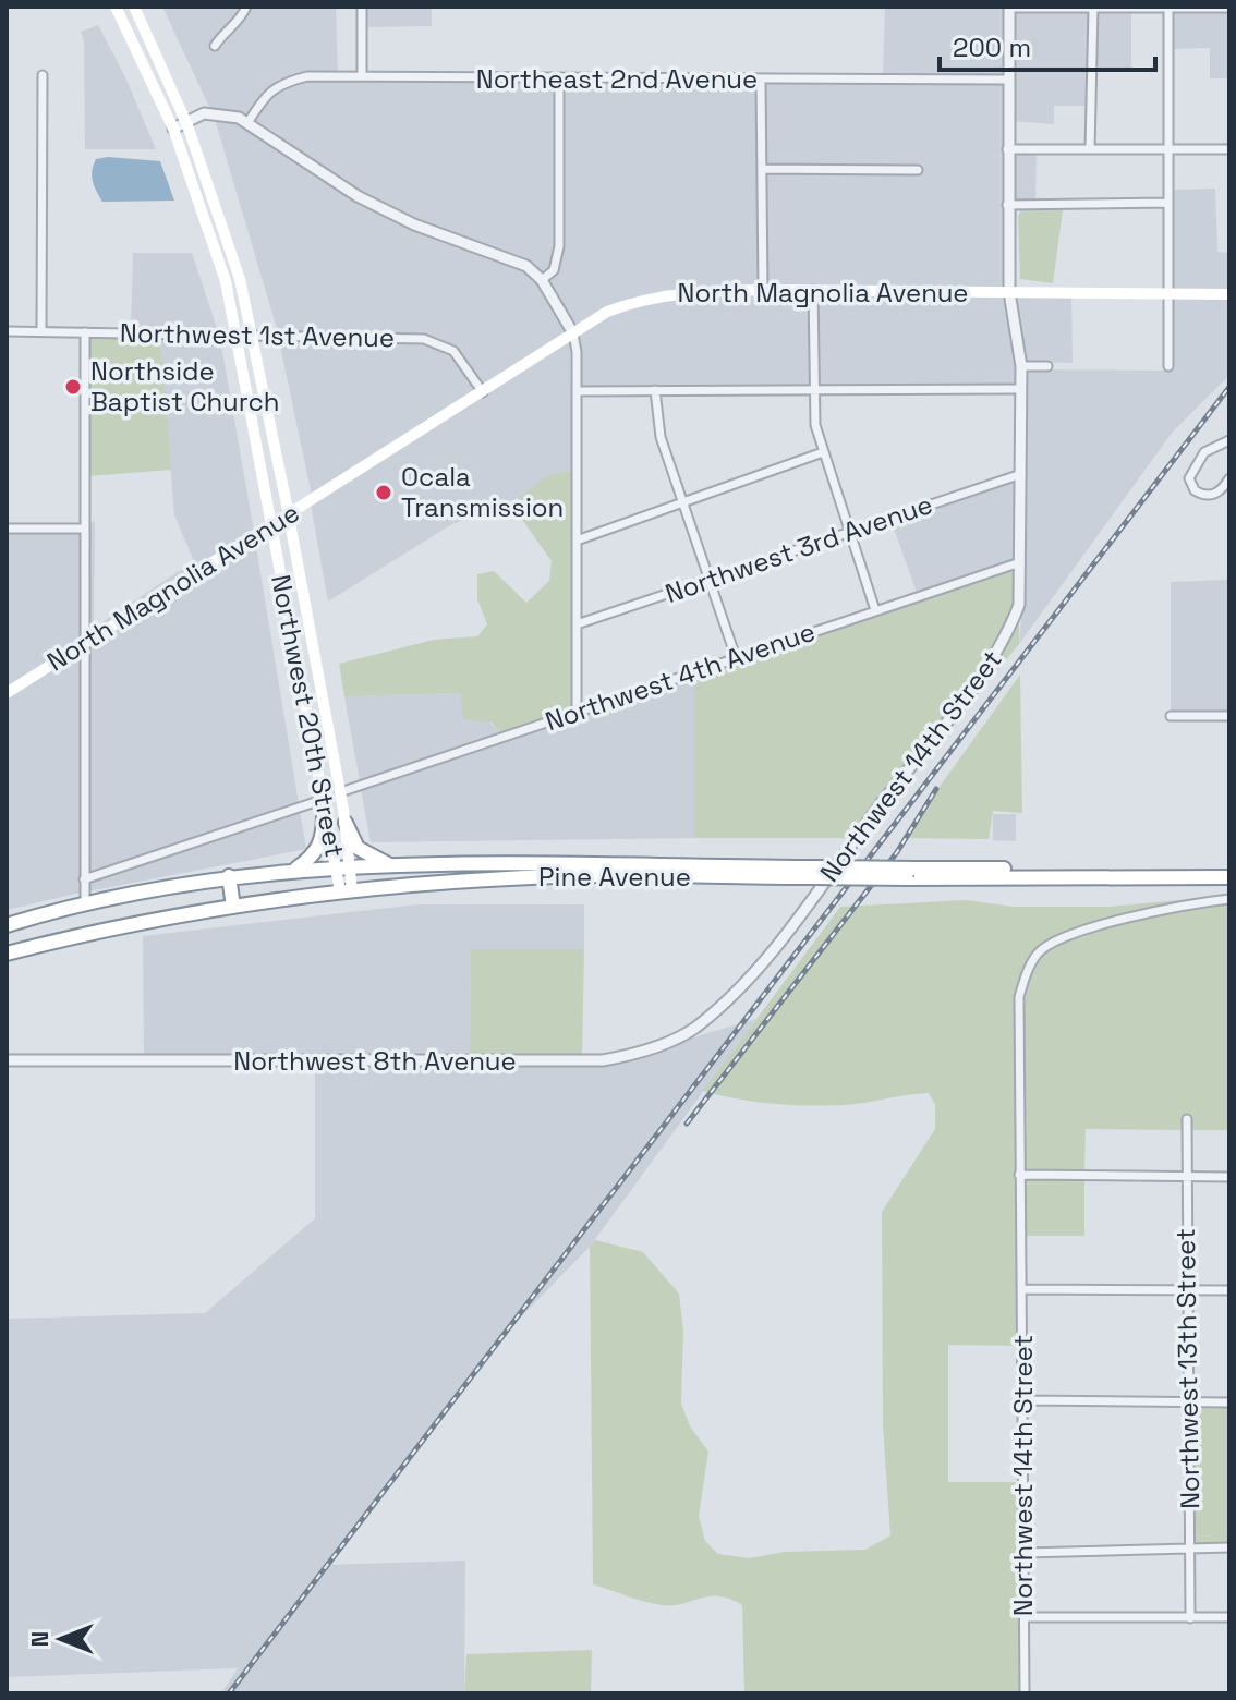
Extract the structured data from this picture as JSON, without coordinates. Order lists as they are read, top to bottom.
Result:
{
  "streets": {
    "highway": ["Pine Avenue"],
    "main road": ["North Magnolia Avenue", "Northwest 20th Street"],
    "street": [
      "Northeast 2nd Avenue",
      "Northwest 1st Avenue",
      "Northwest 3rd Avenue",
      "Northwest 4th Avenue",
      "Northwest 14th Street",
      "Northwest 8th Avenue",
      "Northwest 13th Street"
    ]
  },
  "crossings": [
    ["Northeast 2nd Avenue", "Northwest 14th Street"],
    ["North Magnolia Avenue", "Northwest 1st Avenue"],
    ["North Magnolia Avenue", "Northwest 20th Street"],
    ["North Magnolia Avenue", "Northwest 14th Street"],
    ["Northwest 1st Avenue", "Northwest 20th Street"],
    ["Northwest 3rd Avenue", "Northwest 14th Street"],
    ["Northwest 4th Avenue", "Northwest 20th Street"],
    ["Northwest 4th Avenue", "Northwest 14th Street"],
    ["Northwest 20th Street", "Pine Avenue"],
    ["Northwest 14th Street", "Northwest 8th Avenue"]
  ],
  "places": ["Northside Baptist Church", "Ocala Transmission"],
  "scale_bar": "200 m",
  "north": "left"
}
